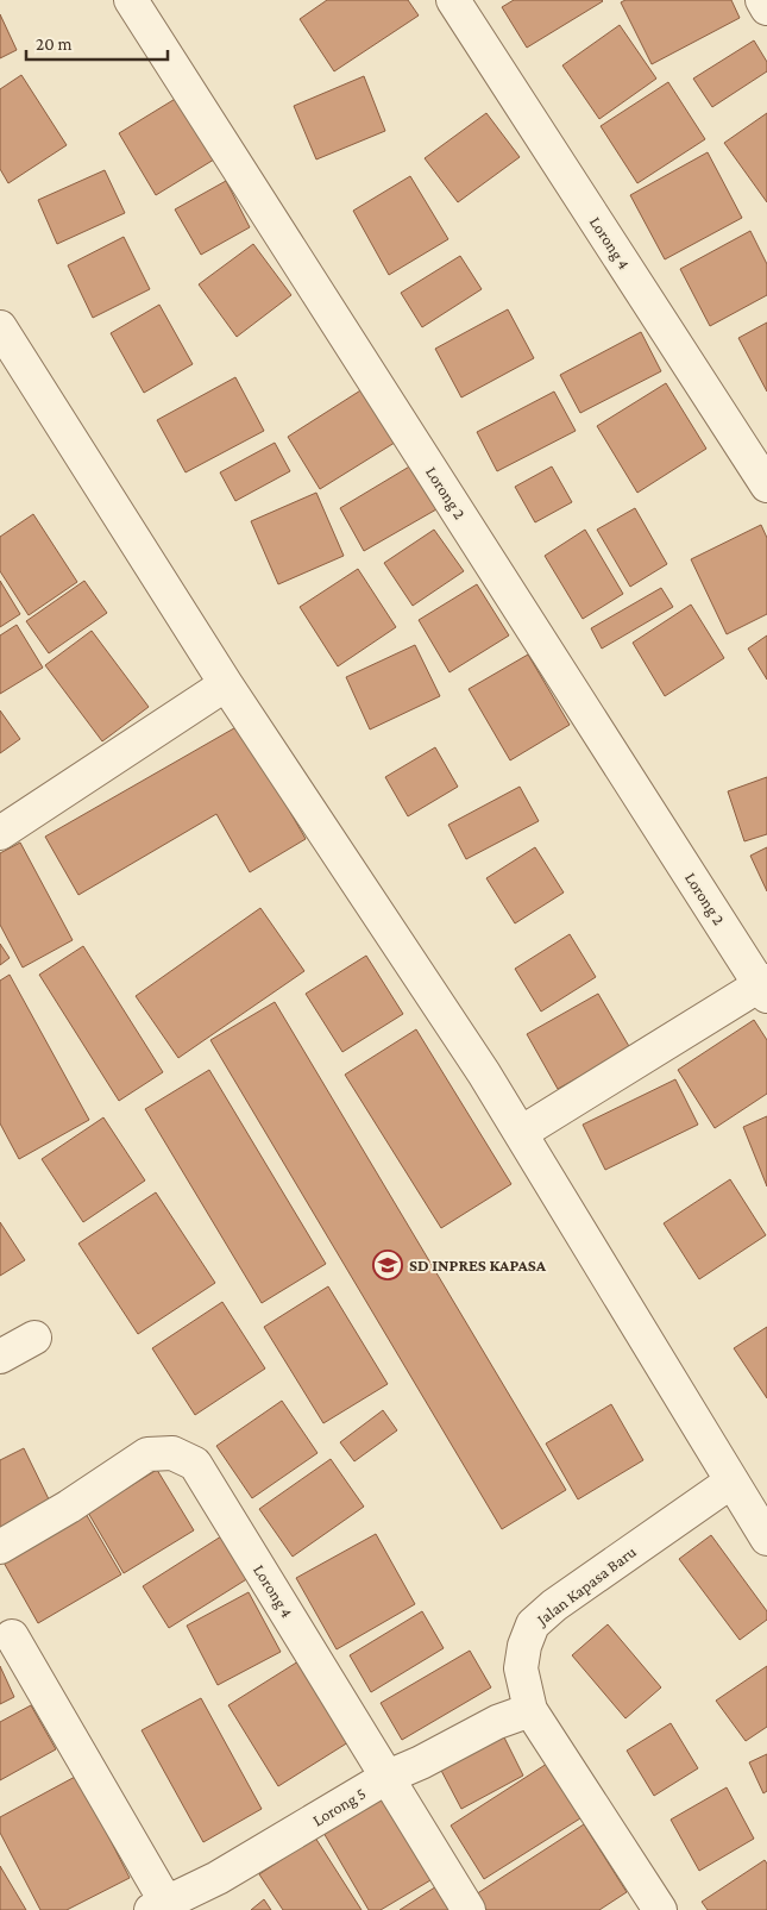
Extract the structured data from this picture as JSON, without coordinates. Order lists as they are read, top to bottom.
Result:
{
  "streets": {
    "street": [
      "Lorong 4",
      "Lorong 2",
      "Jalan Kapasa Baru",
      "Lorong 5"
    ]
  },
  "crossings": [
    ["Lorong 4", "Lorong 5"],
    ["Jalan Kapasa Baru", "Lorong 5"]
  ],
  "places": {
    "school or university": ["SD INPRES KAPASA"]
  },
  "scale_bar": "20 m"
}
